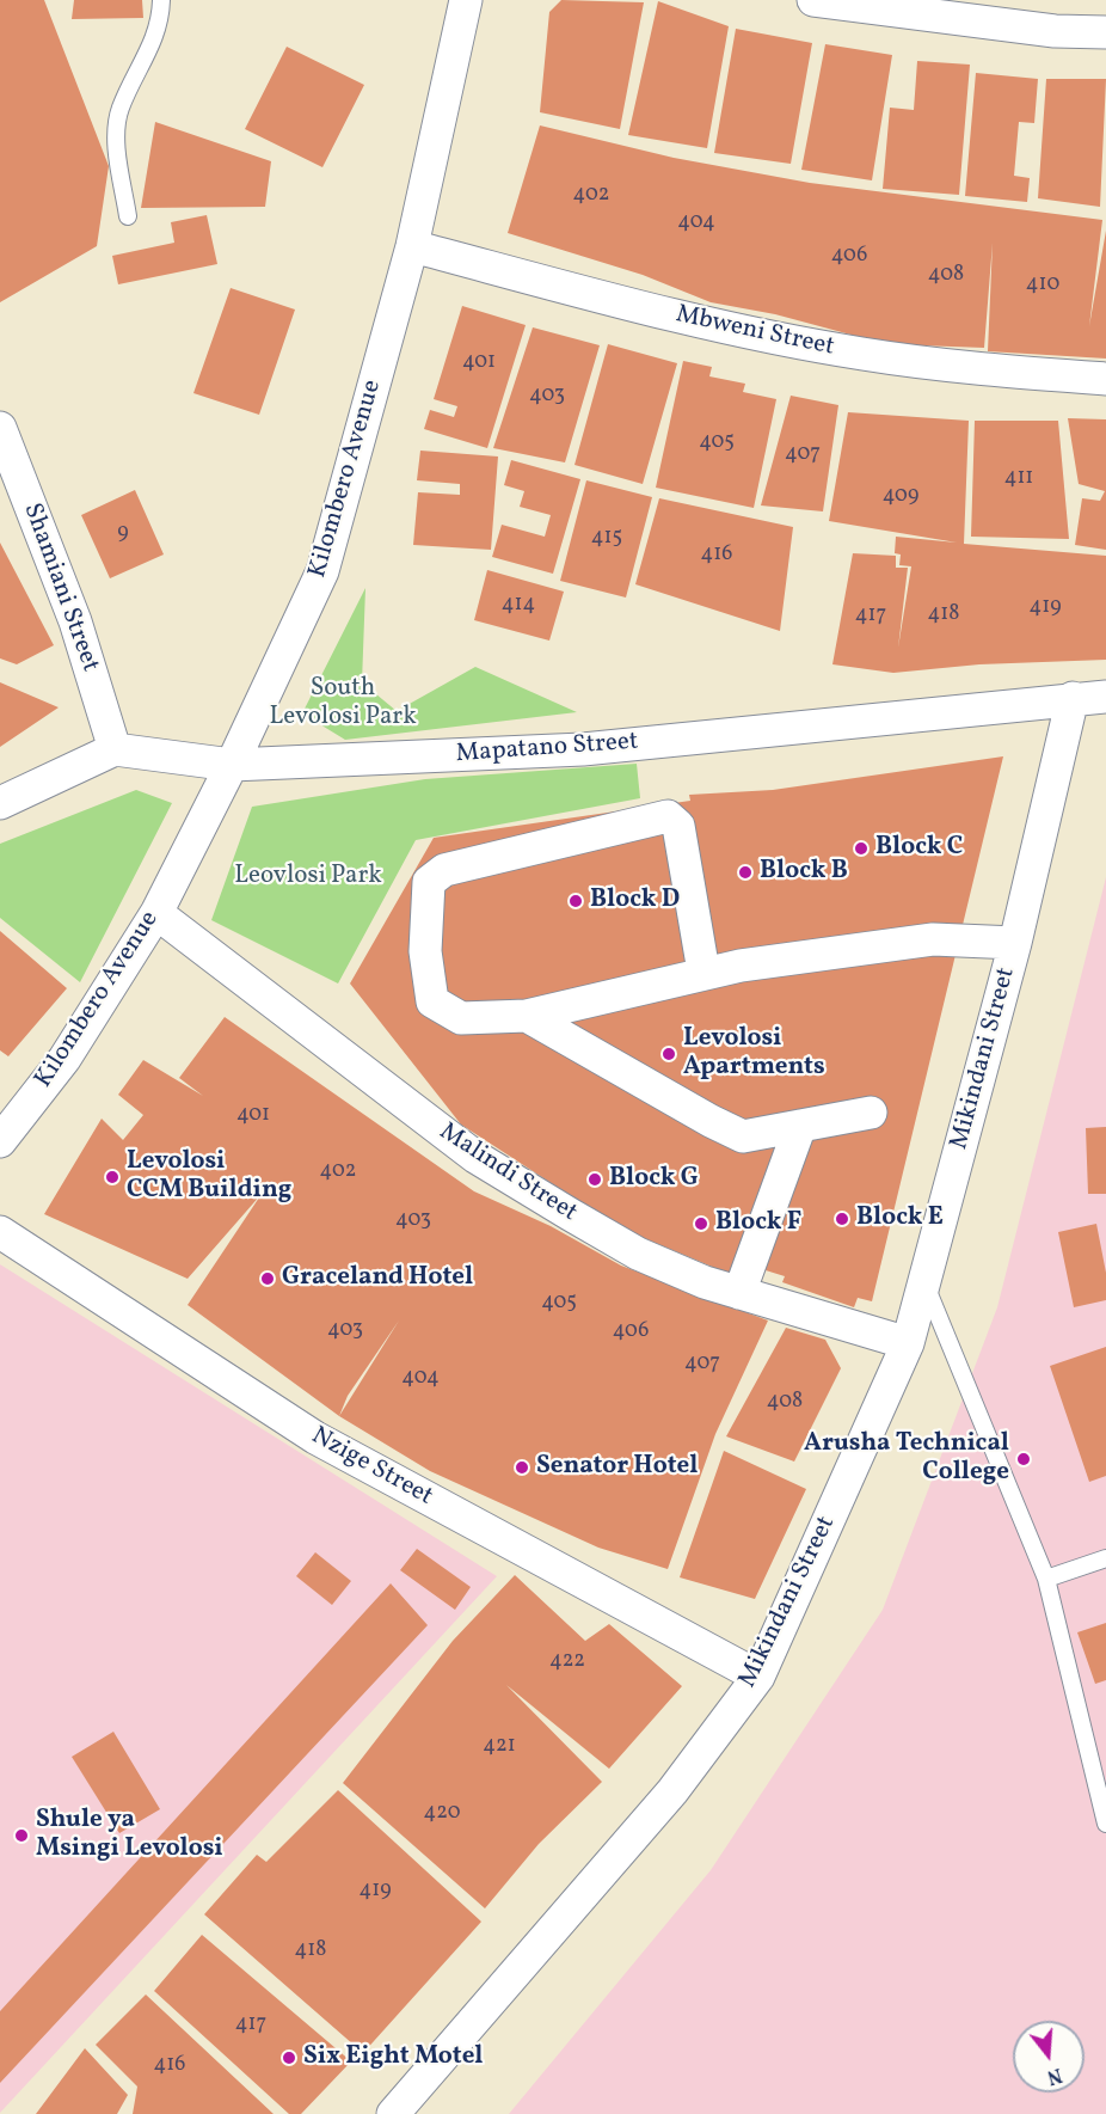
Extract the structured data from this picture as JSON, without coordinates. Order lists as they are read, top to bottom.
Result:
{
  "streets": {
    "street": [
      "Mbweni Street",
      "Kilombero Avenue",
      "Shamiani Street",
      "Mapatano Street",
      "Mikindani Street",
      "Malindi Street",
      "Nzige Street"
    ]
  },
  "crossings": [
    ["Mbweni Street", "Kilombero Avenue"],
    ["Kilombero Avenue", "Mapatano Street"],
    ["Kilombero Avenue", "Malindi Street"],
    ["Shamiani Street", "Mapatano Street"],
    ["Mapatano Street", "Mikindani Street"],
    ["Mikindani Street", "Malindi Street"],
    ["Mikindani Street", "Nzige Street"]
  ],
  "parks": ["South Levolosi Park", "Leovlosi Park"],
  "places": [
    "Block C",
    "Block B",
    "Block D",
    "Levolosi Apartments",
    "Levolosi CCM Building",
    "Block G",
    "Block E",
    "Block F",
    "Graceland Hotel",
    "Arusha Technical College",
    "Senator Hotel",
    "Shule ya Msingi Levolosi",
    "Six Eight Motel"
  ],
  "house_numbers": [
    "402",
    "404",
    "406",
    "408",
    "410",
    "401",
    "403",
    "405",
    "407",
    "411",
    "409",
    "9",
    "415",
    "416",
    "414",
    "419",
    "418",
    "417",
    "401",
    "402",
    "403",
    "405",
    "403",
    "406",
    "407",
    "404",
    "408",
    "422",
    "421",
    "420",
    "419",
    "418",
    "417",
    "416"
  ],
  "north": "bottom"
}
